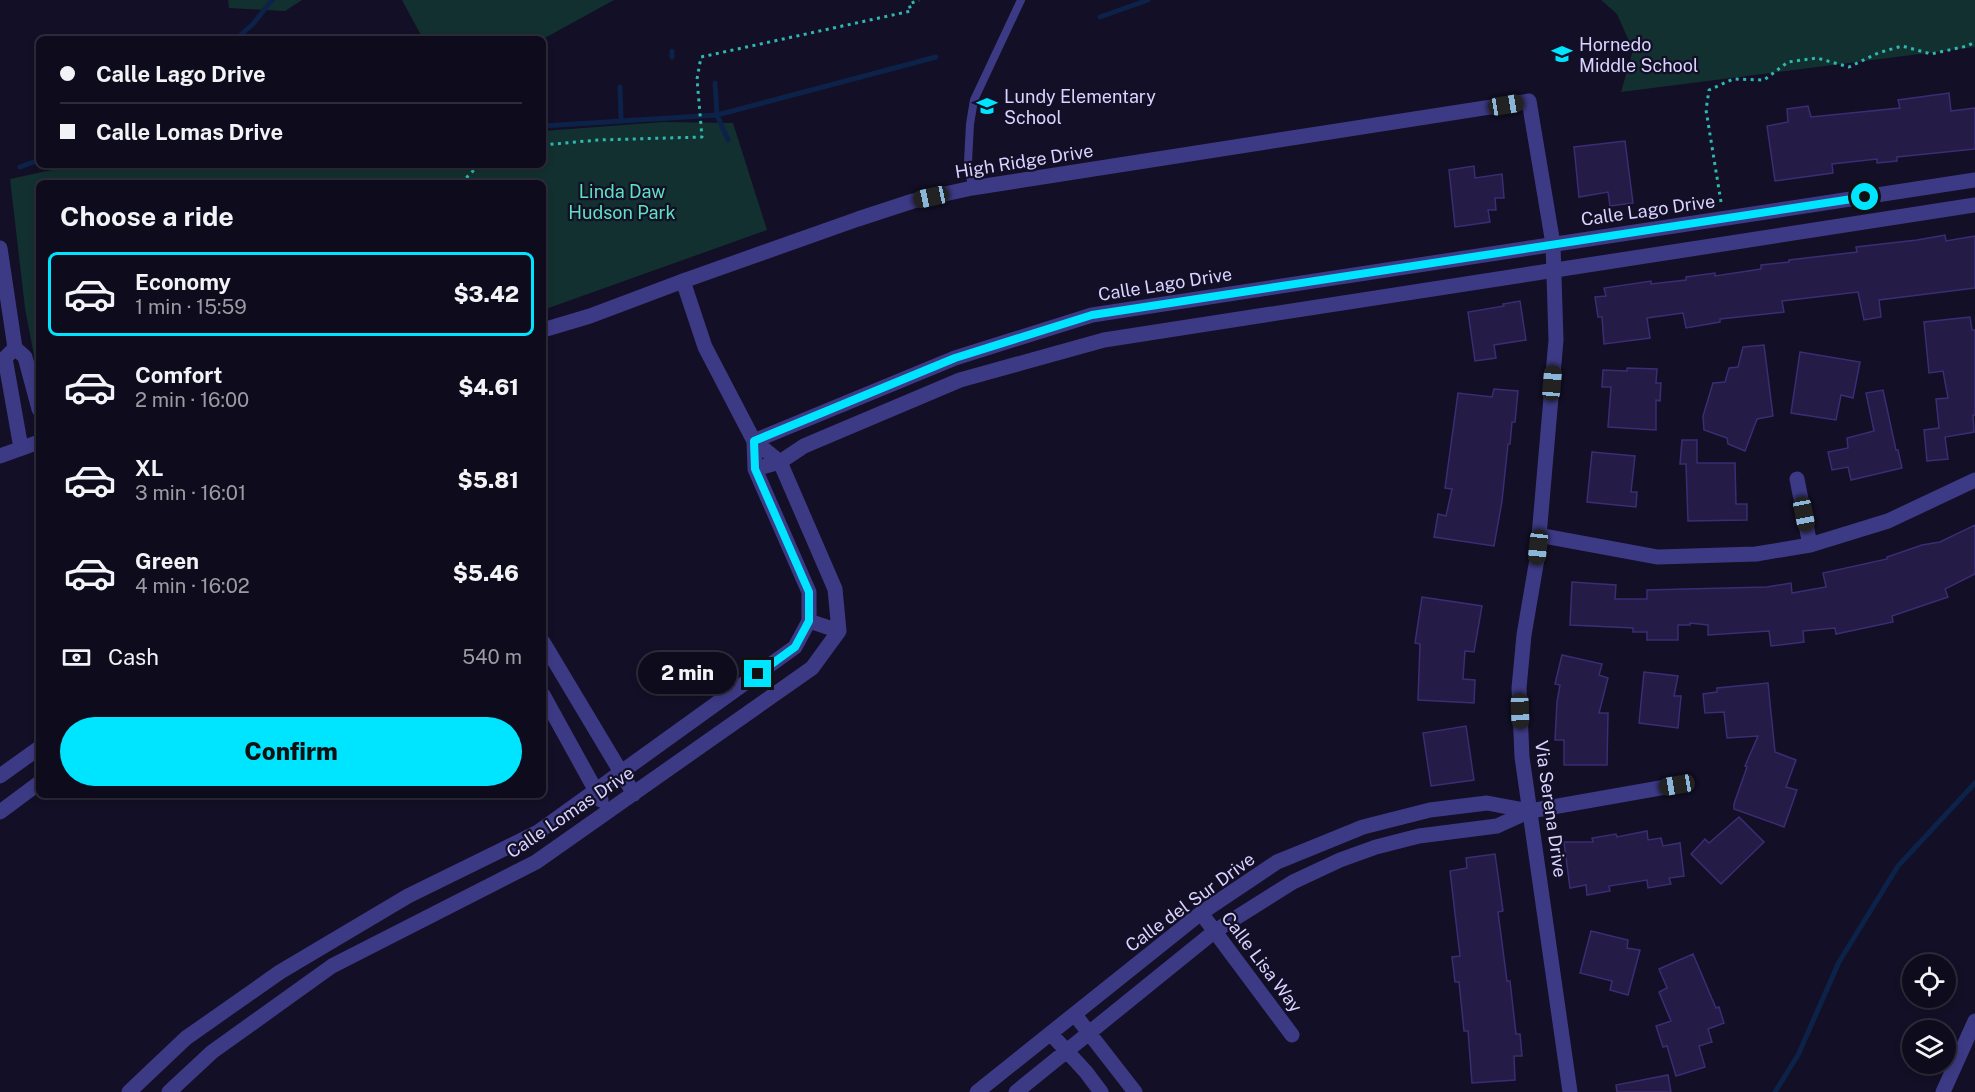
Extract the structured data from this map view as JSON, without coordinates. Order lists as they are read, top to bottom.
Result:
{
  "streets": {
    "street": [
      "High Ridge Drive",
      "Calle Lago Drive",
      "Via Serena Drive",
      "Calle Lomas Drive",
      "Calle del Sur Drive",
      "Calle Lisa Way"
    ]
  },
  "crossings": [
    ["High Ridge Drive", "Via Serena Drive"],
    ["High Ridge Drive", "Calle Lomas Drive"],
    ["Calle Lago Drive", "Via Serena Drive"],
    ["Calle Lago Drive", "Calle Lomas Drive"],
    ["Via Serena Drive", "Calle del Sur Drive"],
    ["Calle del Sur Drive", "Calle Lisa Way"]
  ],
  "parks": ["Linda Daw Hudson Park"],
  "places": {
    "school or university": ["Hornedo Middle School", "Lundy Elementary School"]
  },
  "page": {
    "banner": ["Calle Lago Drive", "Calle Lomas Drive"],
    "heading": "Choose a ride",
    "list": [
      {
        "name": "Economy",
        "note": "1 min · 15:59",
        "value": "$3.42"
      },
      {
        "name": "Comfort",
        "note": "2 min · 16:00",
        "value": "$4.61"
      },
      {
        "name": "XL",
        "note": "3 min · 16:01",
        "value": "$5.81"
      },
      {
        "name": "Green",
        "note": "4 min · 16:02",
        "value": "$5.46"
      }
    ],
    "pay": ["Cash", "540 m"],
    "bubble": "2 min",
    "buttons": "Confirm"
  }
}
